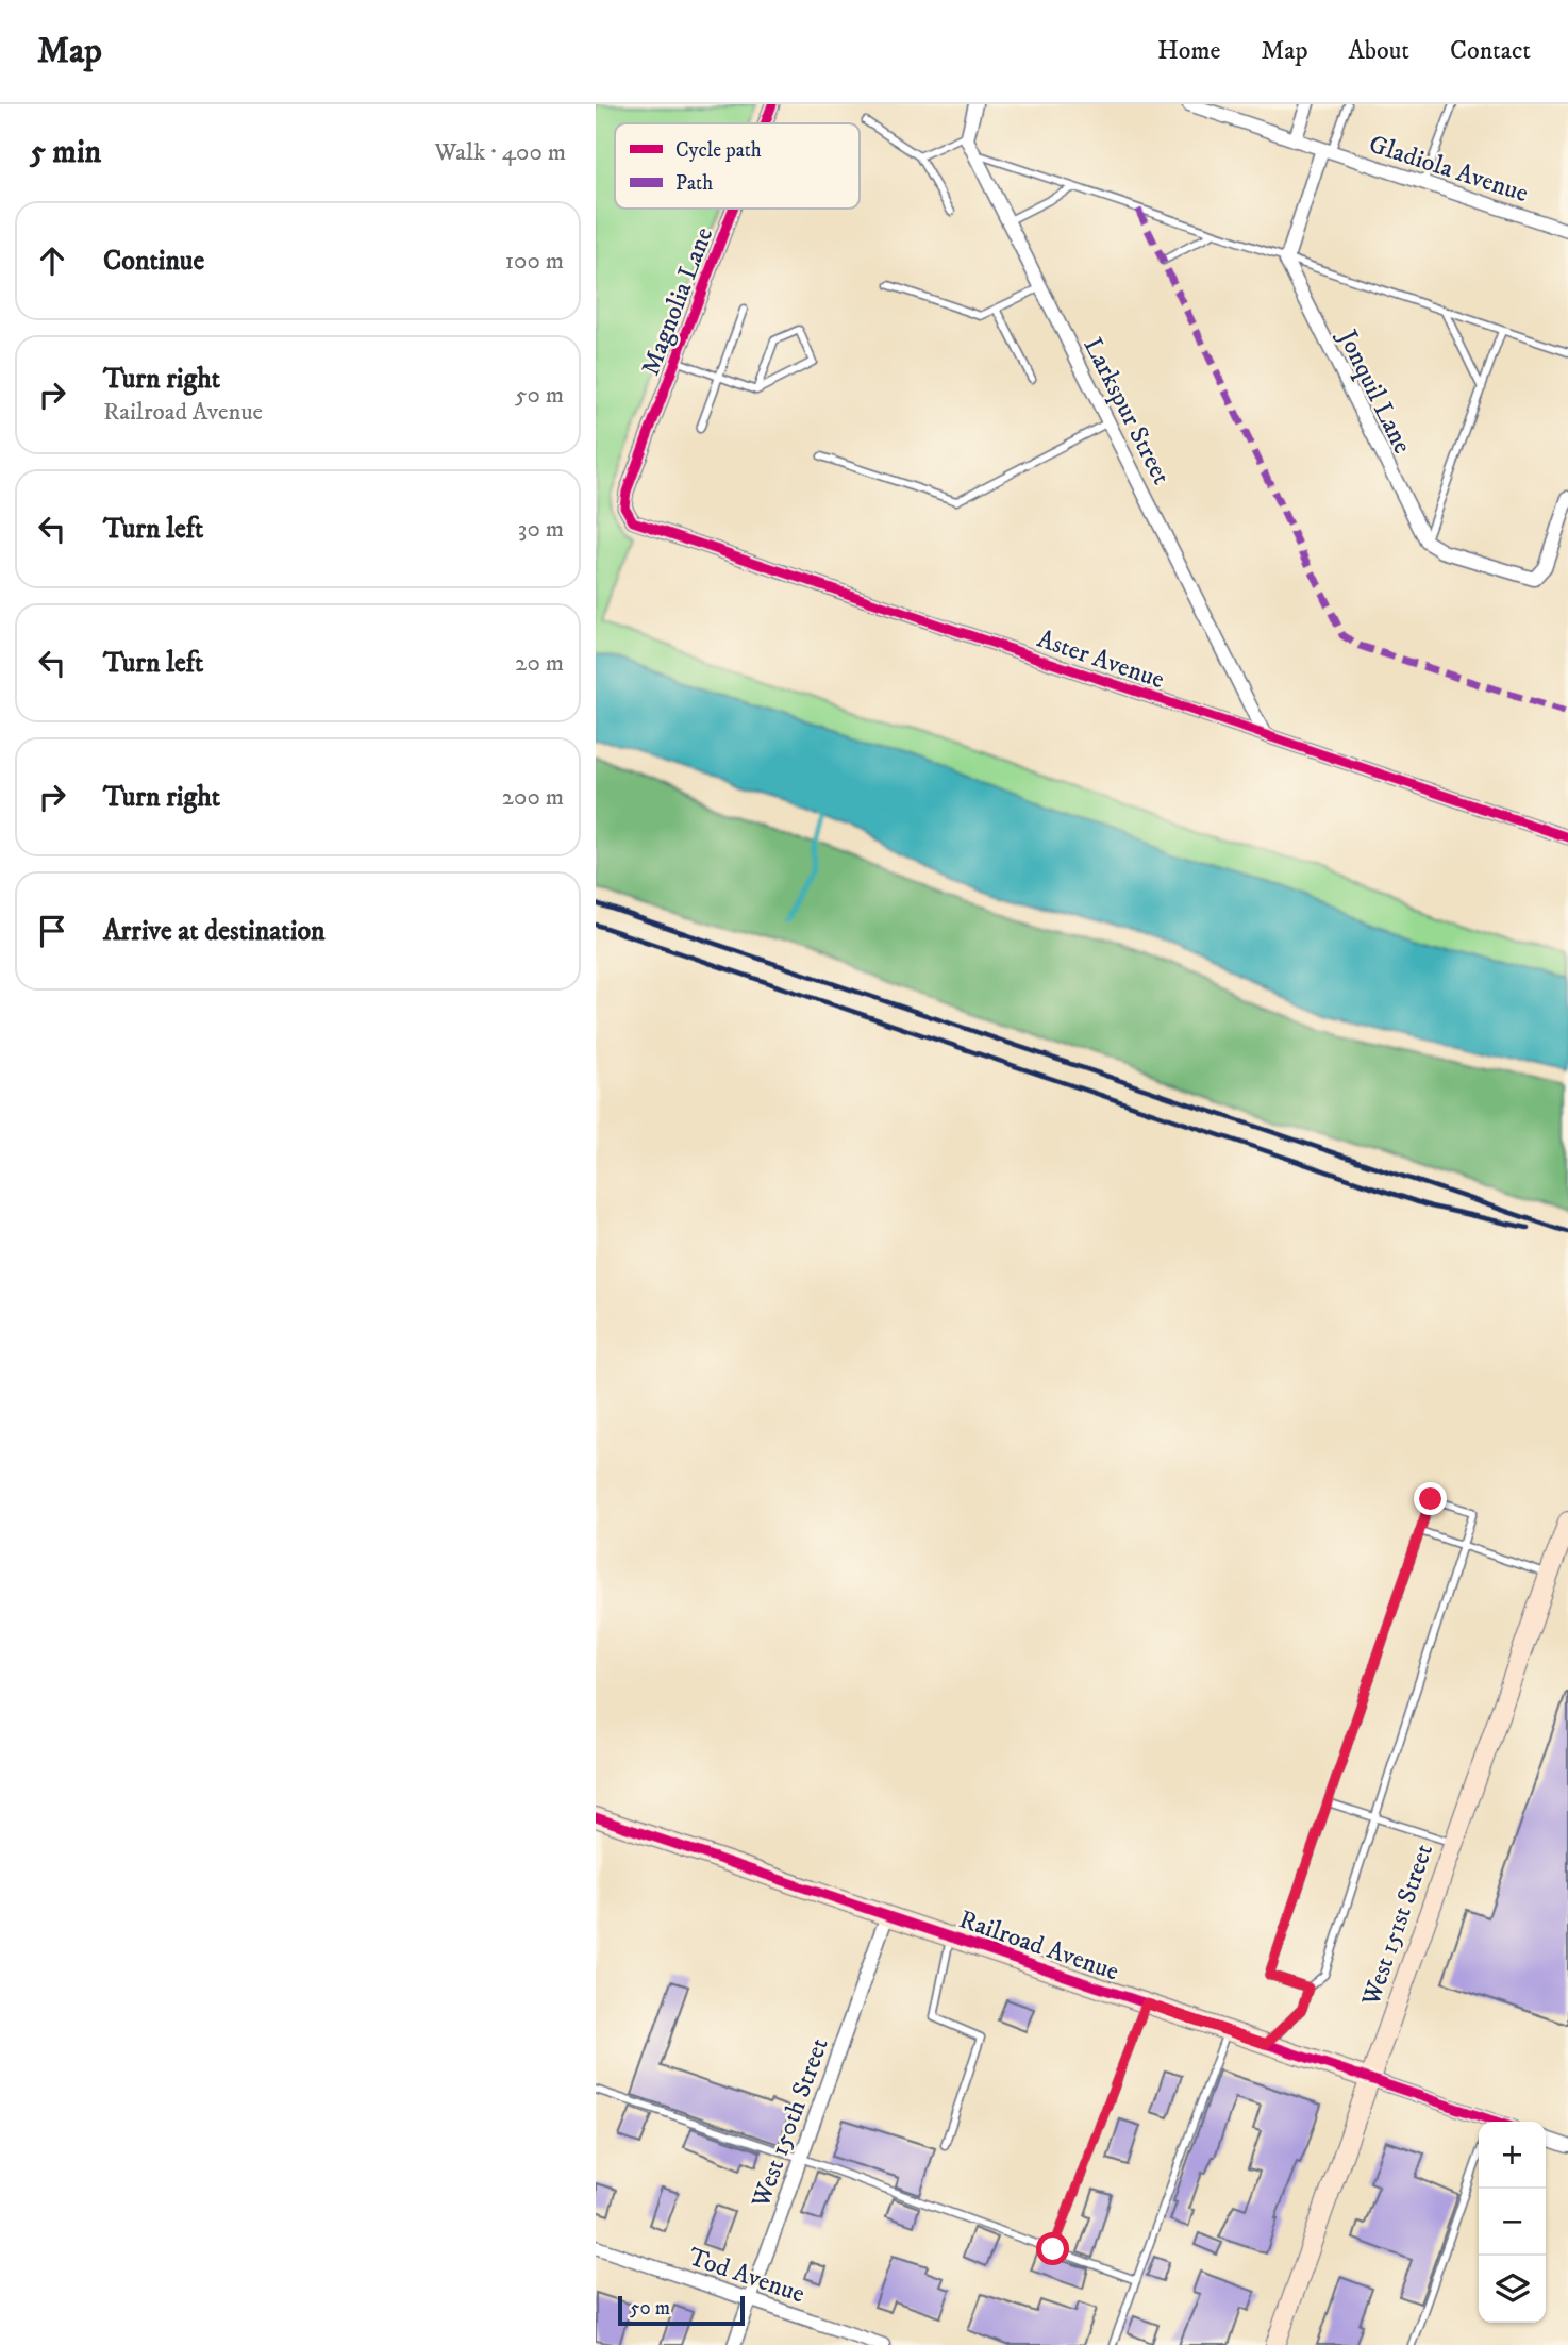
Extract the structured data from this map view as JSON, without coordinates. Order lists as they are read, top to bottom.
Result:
{
  "streets": {
    "street": [
      "Gladiola Avenue",
      "Magnolia Lane",
      "Jonquil Lane",
      "Larkspur Street",
      "Aster Avenue",
      "West 151st Street",
      "Railroad Avenue",
      "West 150th Street",
      "Tod Avenue"
    ]
  },
  "crossings": [
    ["Magnolia Lane", "Aster Avenue"],
    ["Larkspur Street", "Aster Avenue"],
    ["West 151st Street", "Railroad Avenue"],
    ["Railroad Avenue", "West 150th Street"],
    ["West 150th Street", "Tod Avenue"]
  ],
  "legend": ["Cycle path", "Path"],
  "scale_bar": "50 m",
  "page": {
    "header": "Map",
    "nav": [
      "Home",
      "Map",
      "About",
      "Contact"
    ],
    "heading": ["5 min", "Walk · 400 m"],
    "list": [
      ["Continue", "100 m"],
      ["Turn right", "Railroad Avenue", "50 m"],
      ["Turn left", "30 m"],
      ["Turn left", "20 m"],
      ["Turn right", "200 m"],
      "Arrive at destination"
    ],
    "map_buttons": ["+", "−"],
    "scale": "50 m"
  }
}
